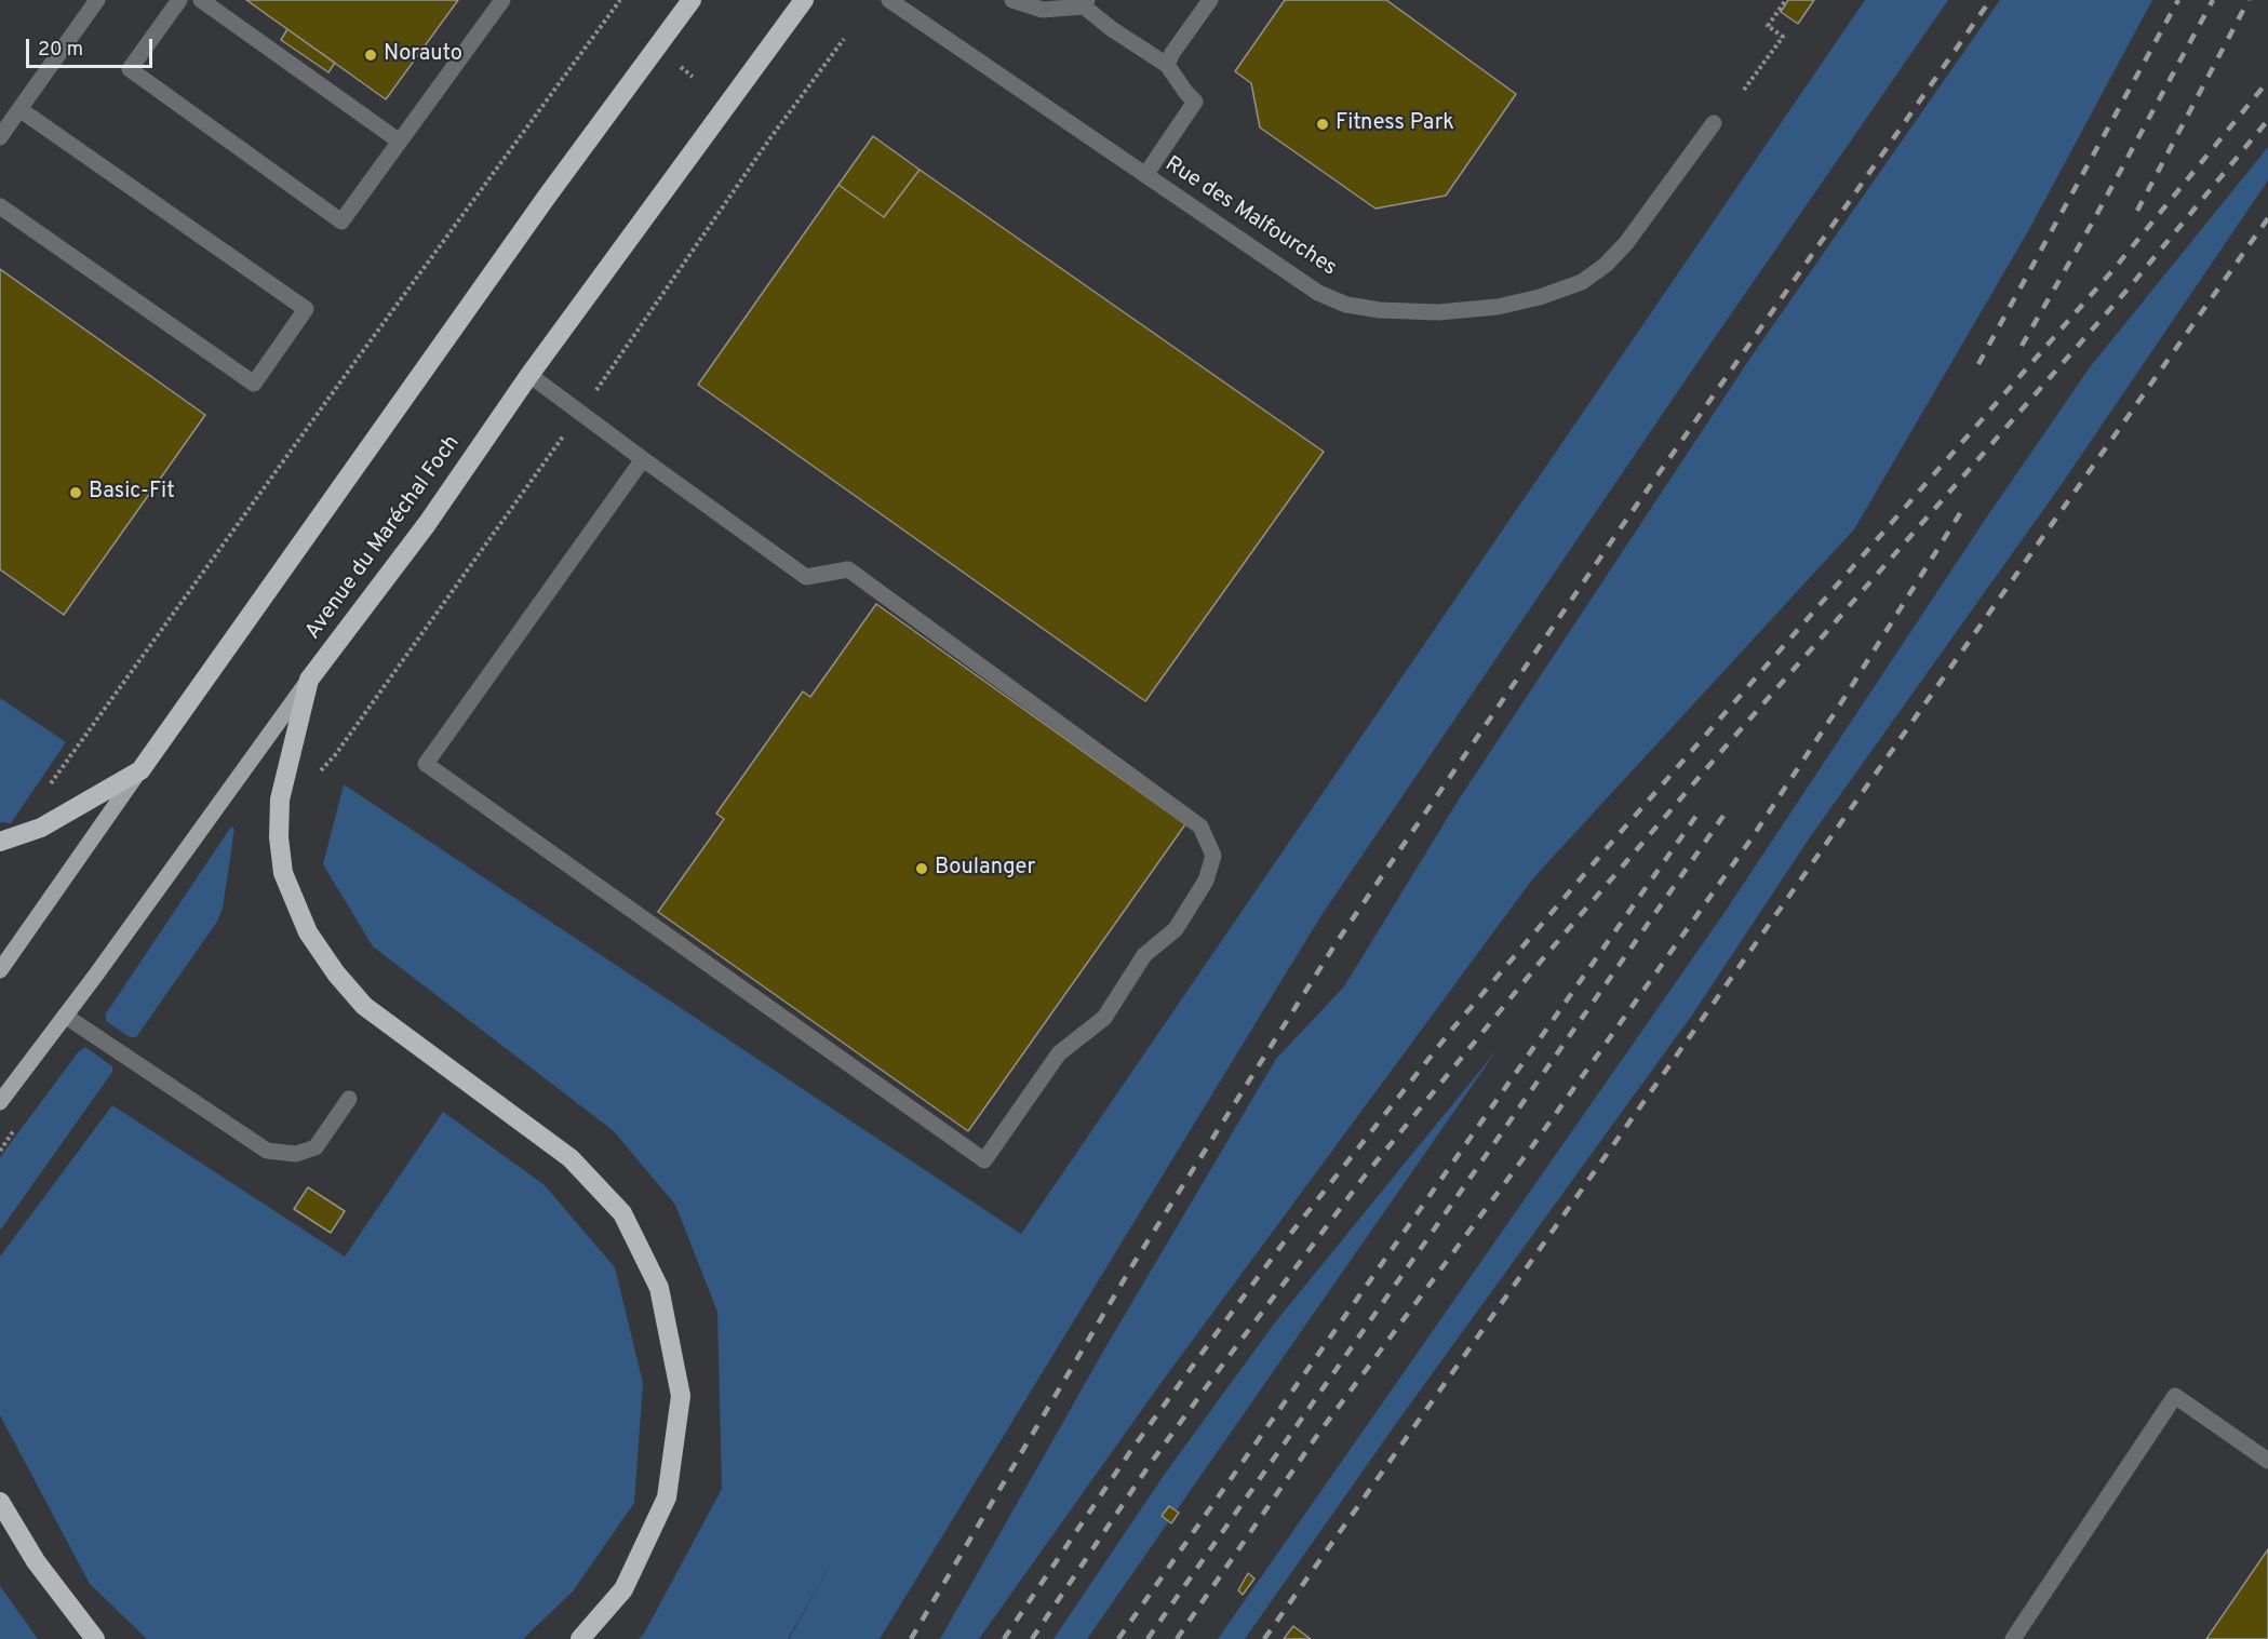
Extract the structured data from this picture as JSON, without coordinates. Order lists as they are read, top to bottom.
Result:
{
  "streets": {
    "highway": ["Avenue du Maréchal Foch"],
    "street": ["Rue des Malfourches"]
  },
  "places": [
    "Norauto",
    "Fitness Park",
    "Basic-Fit",
    "Boulanger"
  ],
  "scale_bar": "20 m"
}
